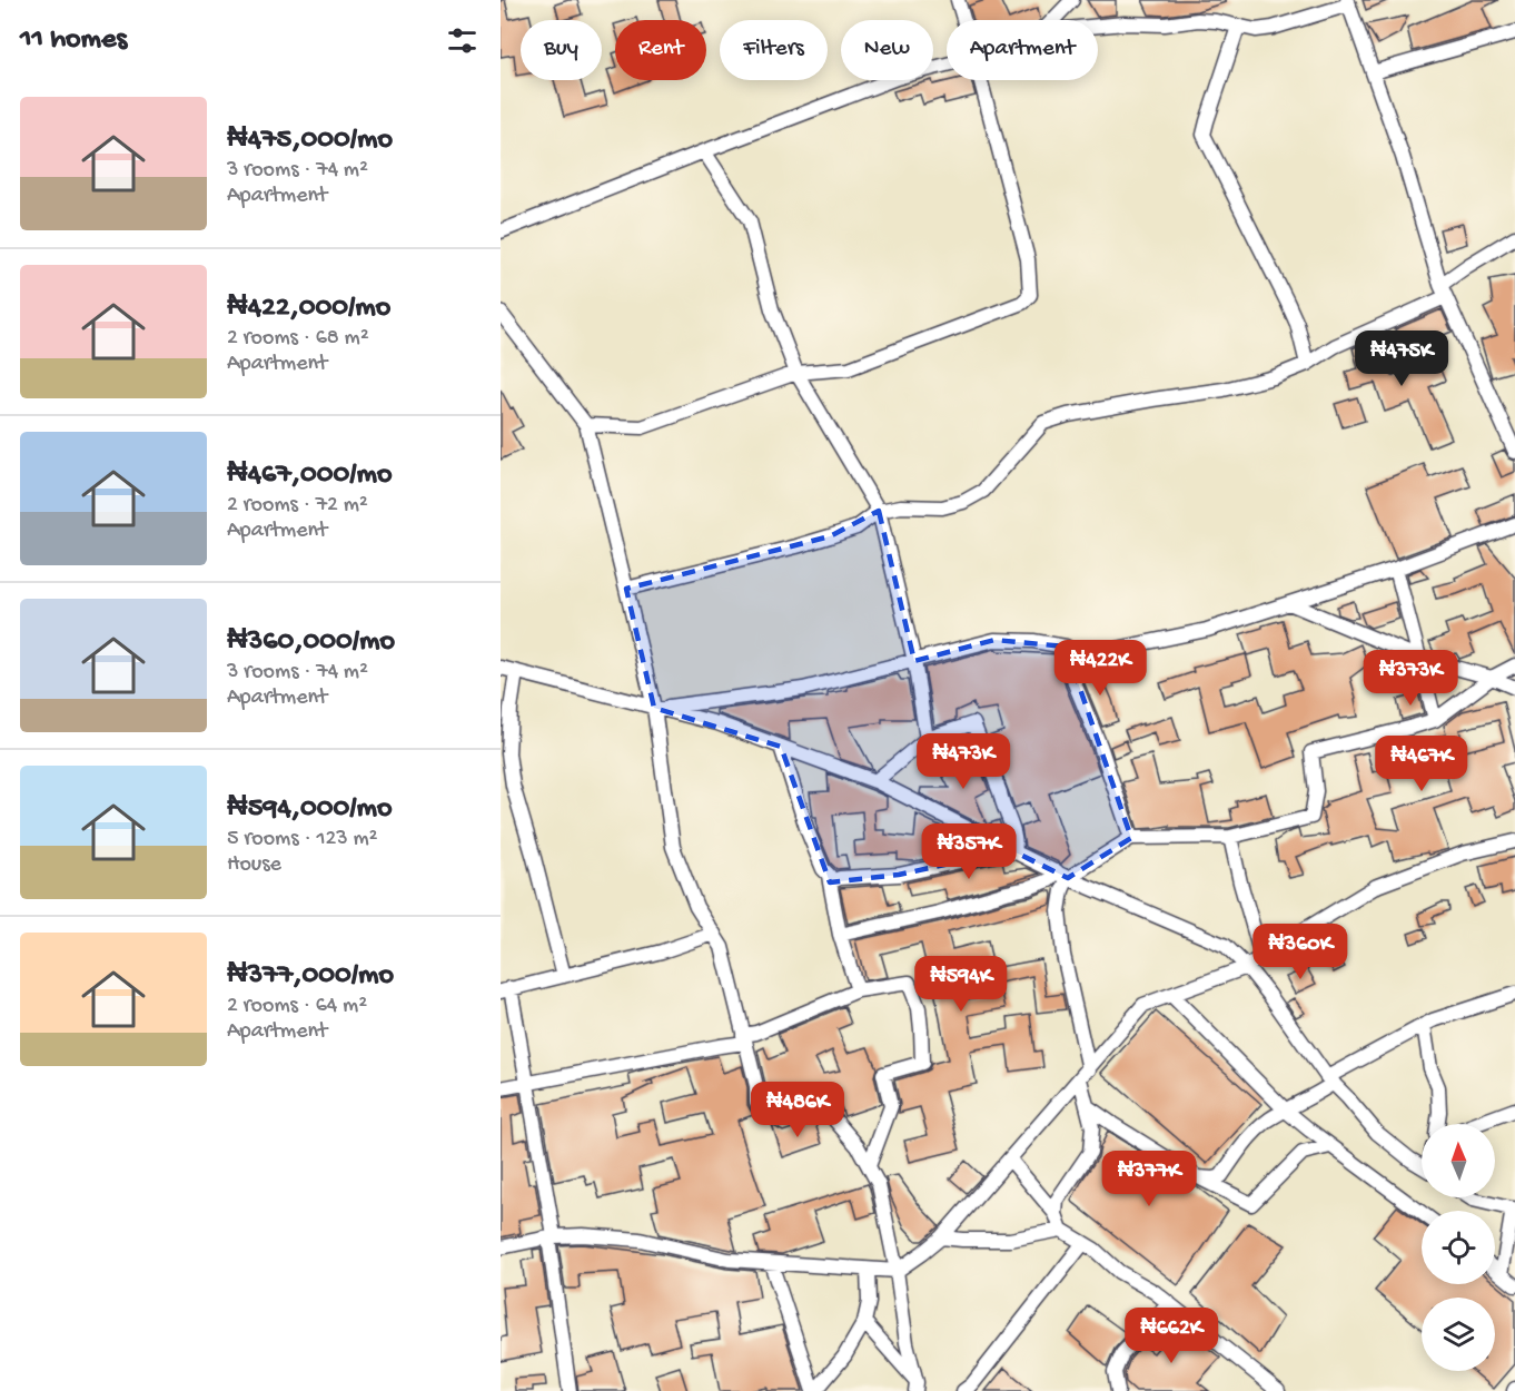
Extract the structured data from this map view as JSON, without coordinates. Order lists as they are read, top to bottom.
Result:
{
  "north": "top",
  "page": {
    "heading": "11 homes",
    "chip": [
      "Buy",
      "Rent",
      "Filters",
      "New",
      "Apartment"
    ],
    "list": [
      {
        "name": "₦475,000/mo",
        "note": "3 rooms · 74 m² · Apartment"
      },
      {
        "name": "₦422,000/mo",
        "note": "2 rooms · 68 m² · Apartment"
      },
      {
        "name": "₦467,000/mo",
        "note": "2 rooms · 72 m² · Apartment"
      },
      {
        "name": "₦360,000/mo",
        "note": "3 rooms · 74 m² · Apartment"
      },
      {
        "name": "₦594,000/mo",
        "note": "5 rooms · 123 m² · House"
      },
      {
        "name": "₦377,000/mo",
        "note": "2 rooms · 64 m² · Apartment"
      }
    ],
    "price": [
      "₦475K",
      "₦422K",
      "₦373K",
      "₦473K",
      "₦467K",
      "₦357K",
      "₦360K",
      "₦594K",
      "₦486K",
      "₦377K",
      "₦662K"
    ]
  }
}
